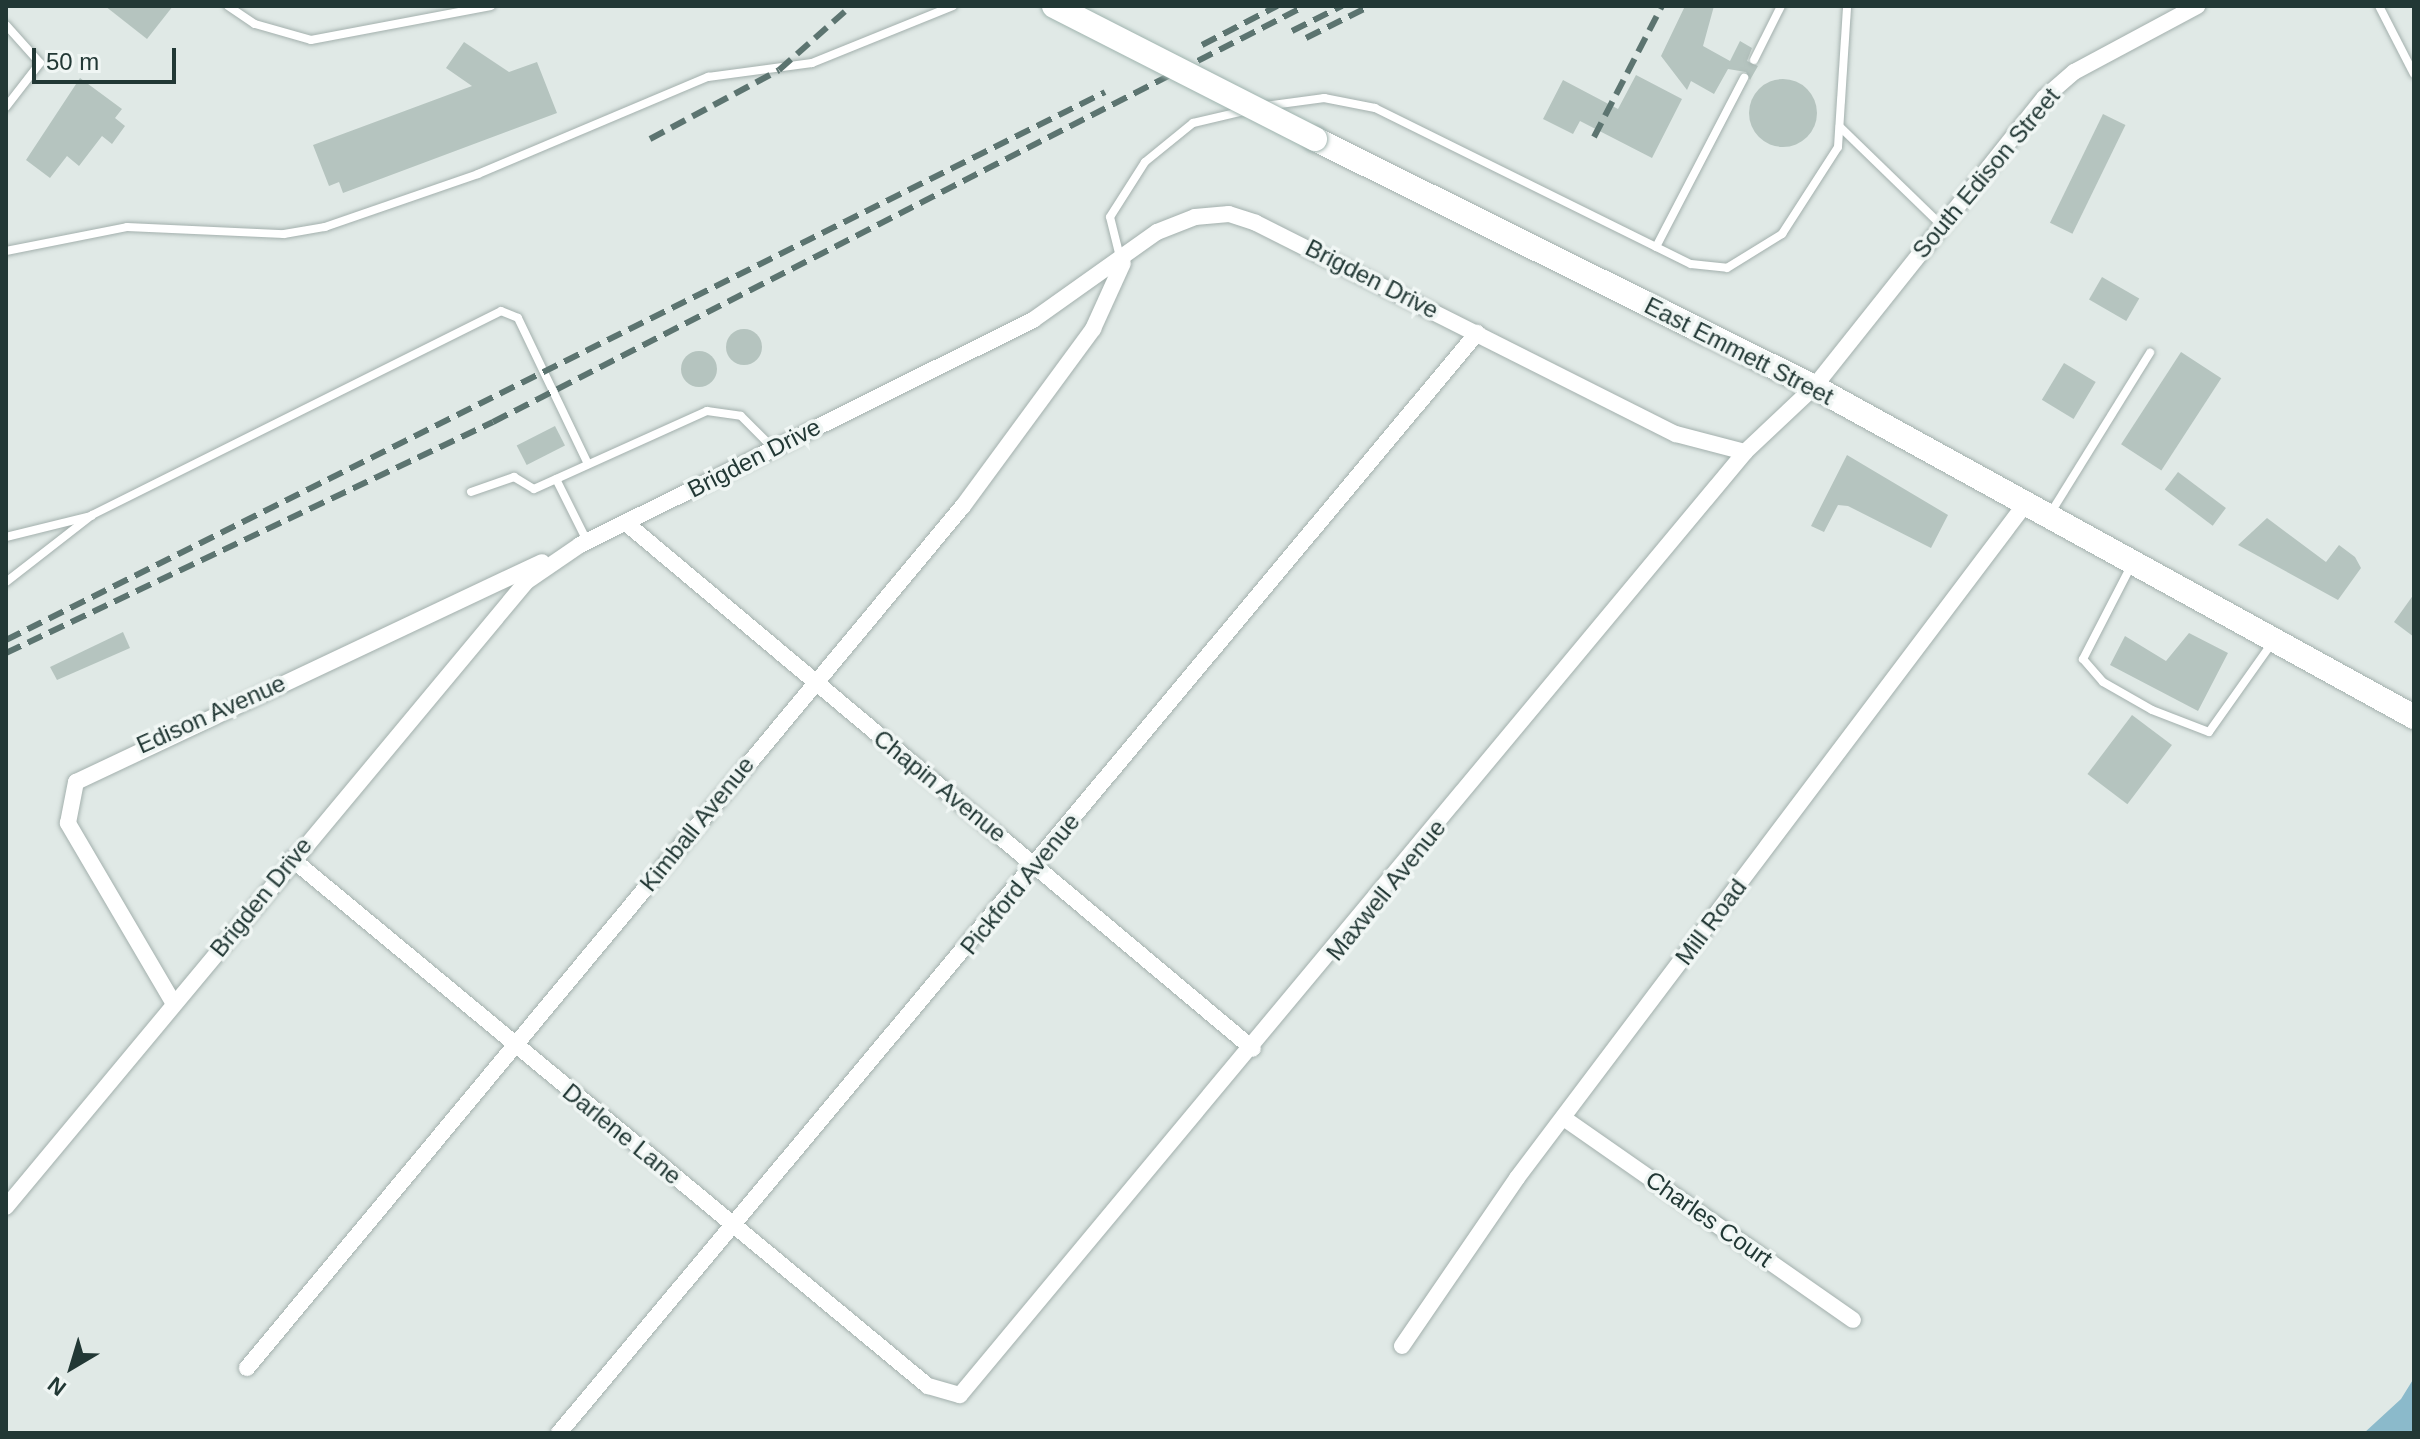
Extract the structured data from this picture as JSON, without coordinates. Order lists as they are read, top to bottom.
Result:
{
  "streets": {
    "street": [
      "South Edison Street",
      "Brigden Drive",
      "East Emmett Street",
      "Edison Avenue",
      "Chapin Avenue",
      "Kimball Avenue",
      "Pickford Avenue",
      "Maxwell Avenue",
      "Mill Road",
      "Darlene Lane",
      "Charles Court"
    ]
  },
  "crossings": [
    ["South Edison Street", "East Emmett Street"],
    ["South Edison Street", "Maxwell Avenue"],
    ["Brigden Drive", "Edison Avenue"],
    ["Brigden Drive", "Chapin Avenue"],
    ["Brigden Drive", "Kimball Avenue"],
    ["Brigden Drive", "Pickford Avenue"],
    ["Brigden Drive", "Maxwell Avenue"],
    ["Brigden Drive", "Darlene Lane"],
    ["East Emmett Street", "Maxwell Avenue"],
    ["East Emmett Street", "Mill Road"],
    ["Chapin Avenue", "Kimball Avenue"],
    ["Chapin Avenue", "Pickford Avenue"],
    ["Chapin Avenue", "Maxwell Avenue"],
    ["Kimball Avenue", "Darlene Lane"],
    ["Pickford Avenue", "Darlene Lane"],
    ["Maxwell Avenue", "Darlene Lane"],
    ["Mill Road", "Charles Court"]
  ],
  "scale_bar": "50 m",
  "north": "bottom left"
}
